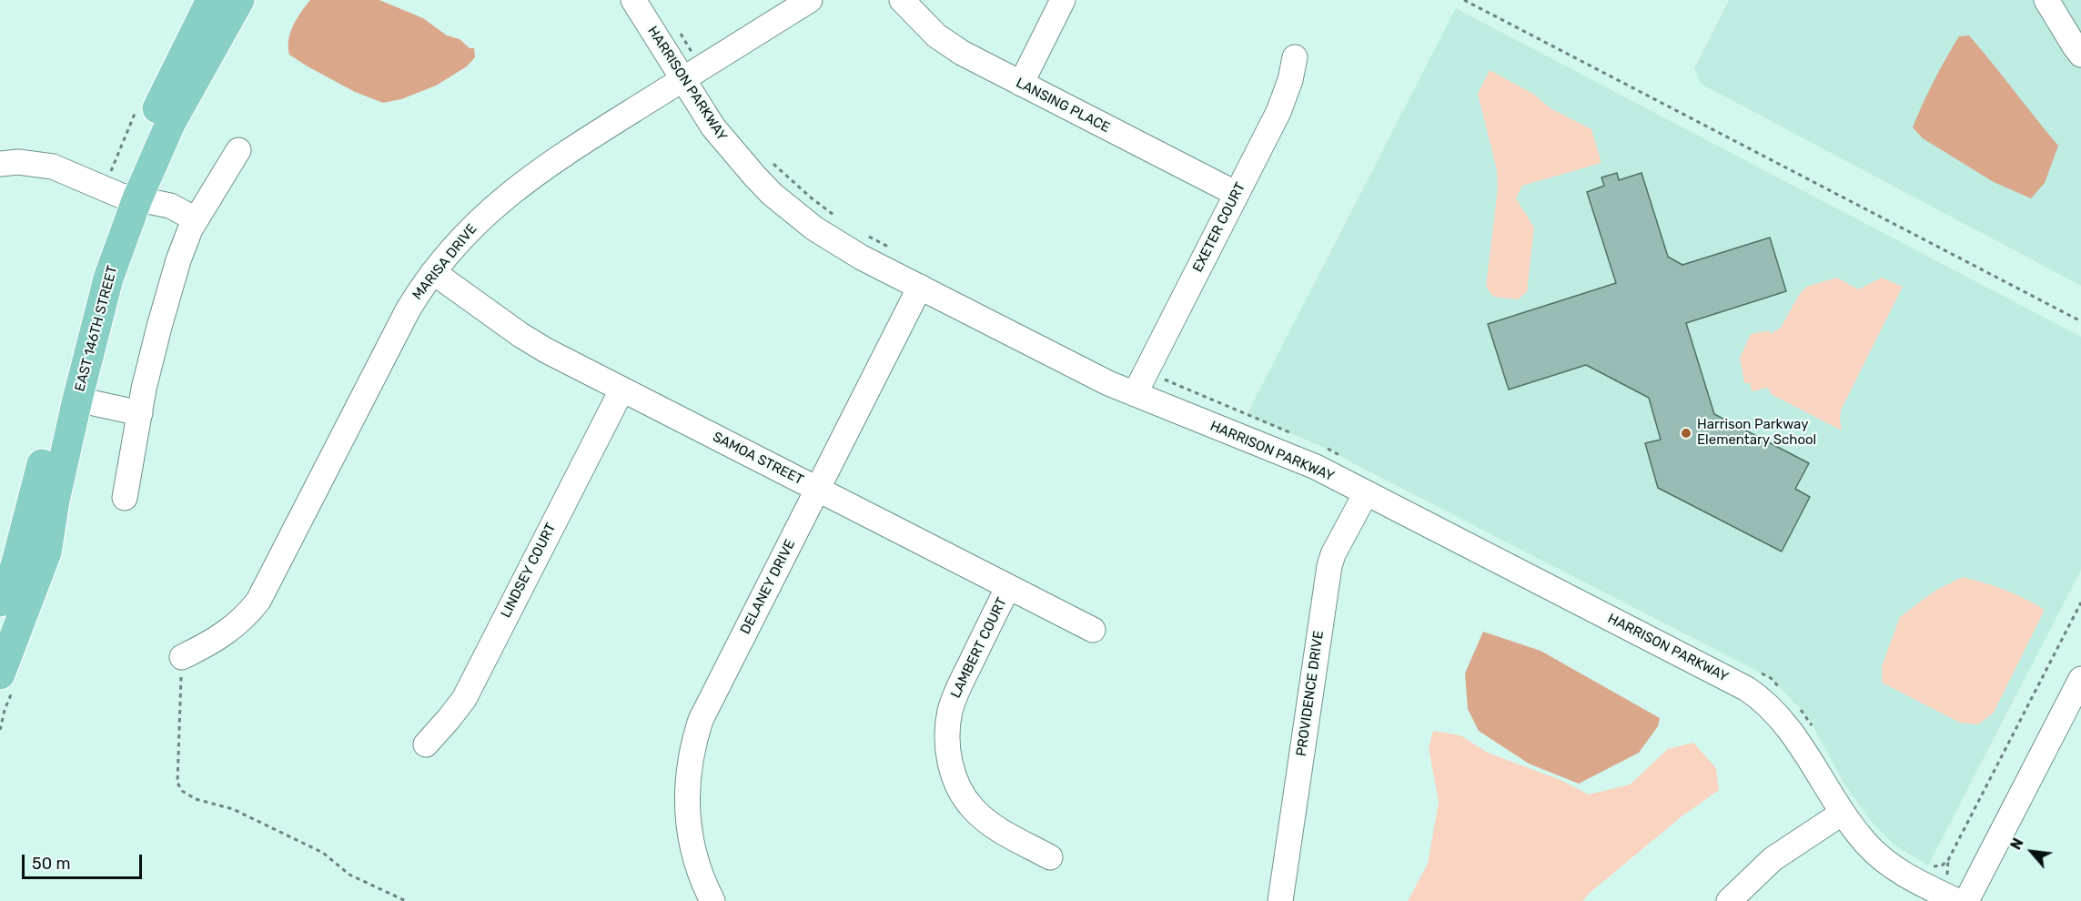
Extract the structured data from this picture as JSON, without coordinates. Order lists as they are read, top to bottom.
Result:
{
  "streets": {
    "main road": ["EAST 146TH STREET"],
    "street": [
      "HARRISON PARKWAY",
      "LANSING PLACE",
      "EXETER COURT",
      "MARISA DRIVE",
      "SAMOA STREET",
      "LINDSEY COURT",
      "DELANEY DRIVE",
      "LAMBERT COURT",
      "PROVIDENCE DRIVE"
    ]
  },
  "crossings": [
    ["HARRISON PARKWAY", "EXETER COURT"],
    ["HARRISON PARKWAY", "MARISA DRIVE"],
    ["HARRISON PARKWAY", "DELANEY DRIVE"],
    ["HARRISON PARKWAY", "PROVIDENCE DRIVE"],
    ["LANSING PLACE", "EXETER COURT"],
    ["MARISA DRIVE", "SAMOA STREET"],
    ["SAMOA STREET", "LINDSEY COURT"],
    ["SAMOA STREET", "DELANEY DRIVE"],
    ["SAMOA STREET", "LAMBERT COURT"]
  ],
  "places": ["Harrison Parkway Elementary School"],
  "scale_bar": "50 m",
  "north": "top left"
}
